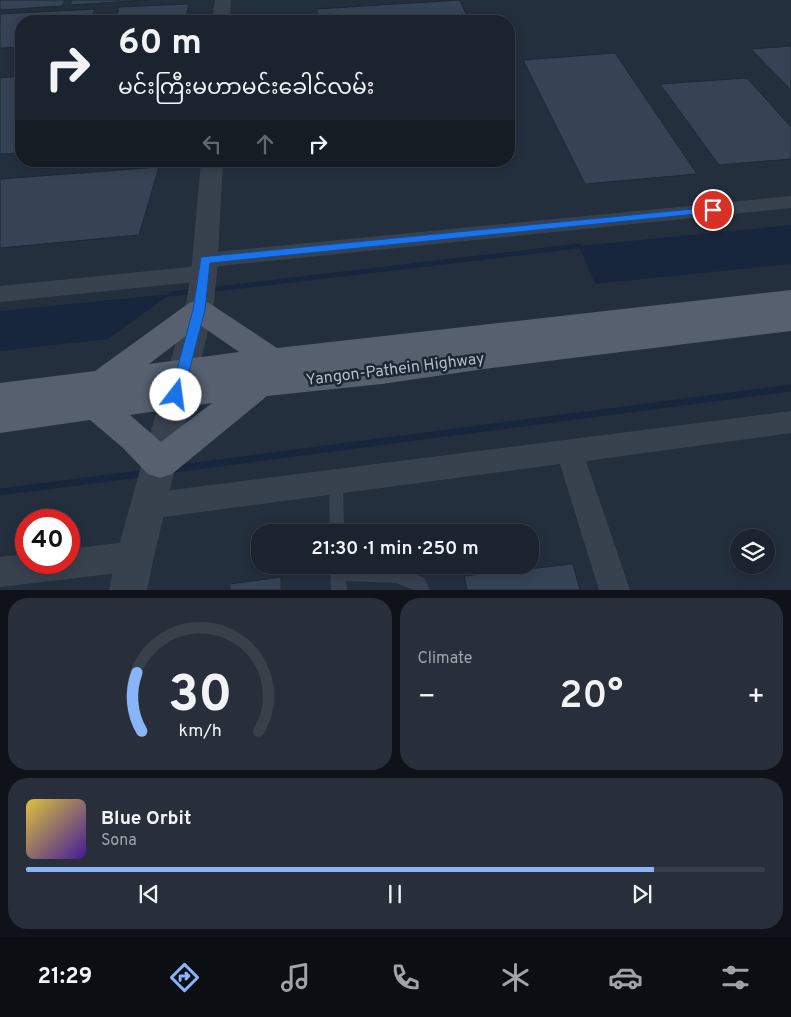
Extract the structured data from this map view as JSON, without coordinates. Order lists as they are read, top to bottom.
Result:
{
  "streets": {
    "main road": ["Yangon-Pathein Highway"]
  },
  "page": {
    "turn": ["60 m", "မင်းကြီးမဟာမင်းခေါင်လမ်း"],
    "limit": "40",
    "trip": "21:30 · 1 min · 250 m",
    "tile": "Climate",
    "heat": ["−", "20°", "+"],
    "song": ["Blue Orbit", "Sona"],
    "tabs": "21:29",
    "gauge": ["30", "km/h"]
  }
}
